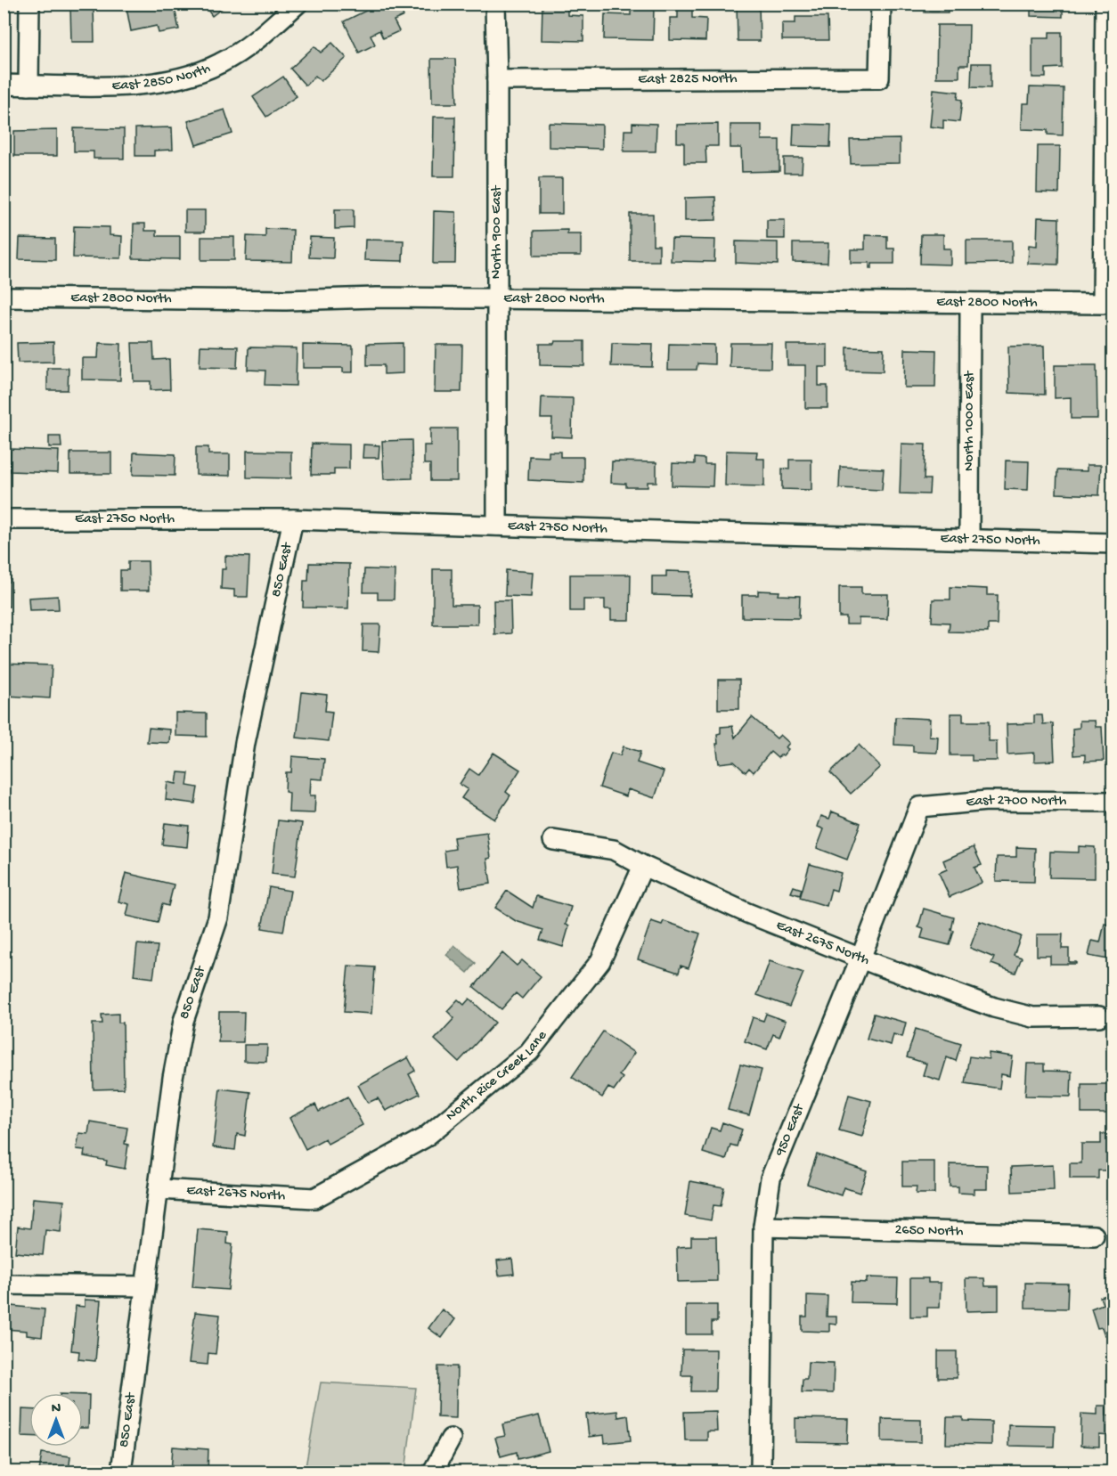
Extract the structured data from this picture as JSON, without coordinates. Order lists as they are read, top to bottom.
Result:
{
  "streets": {
    "street": [
      "East 2850 North",
      "East 2825 North",
      "North 900 East",
      "East 2800 North",
      "North 1000 East",
      "East 2750 North",
      "850 East",
      "East 2700 North",
      "East 2675 North",
      "North Rice Creek Lane",
      "950 East",
      "2650 North"
    ]
  },
  "crossings": [
    ["East 2825 North", "North 900 East"],
    ["North 900 East", "East 2800 North"],
    ["North 900 East", "East 2750 North"],
    ["East 2800 North", "North 1000 East"],
    ["North 1000 East", "East 2750 North"],
    ["East 2750 North", "850 East"],
    ["850 East", "East 2675 North"],
    ["East 2700 North", "950 East"],
    ["East 2675 North", "North Rice Creek Lane"],
    ["East 2675 North", "950 East"],
    ["950 East", "2650 North"]
  ],
  "north": "top"
}
